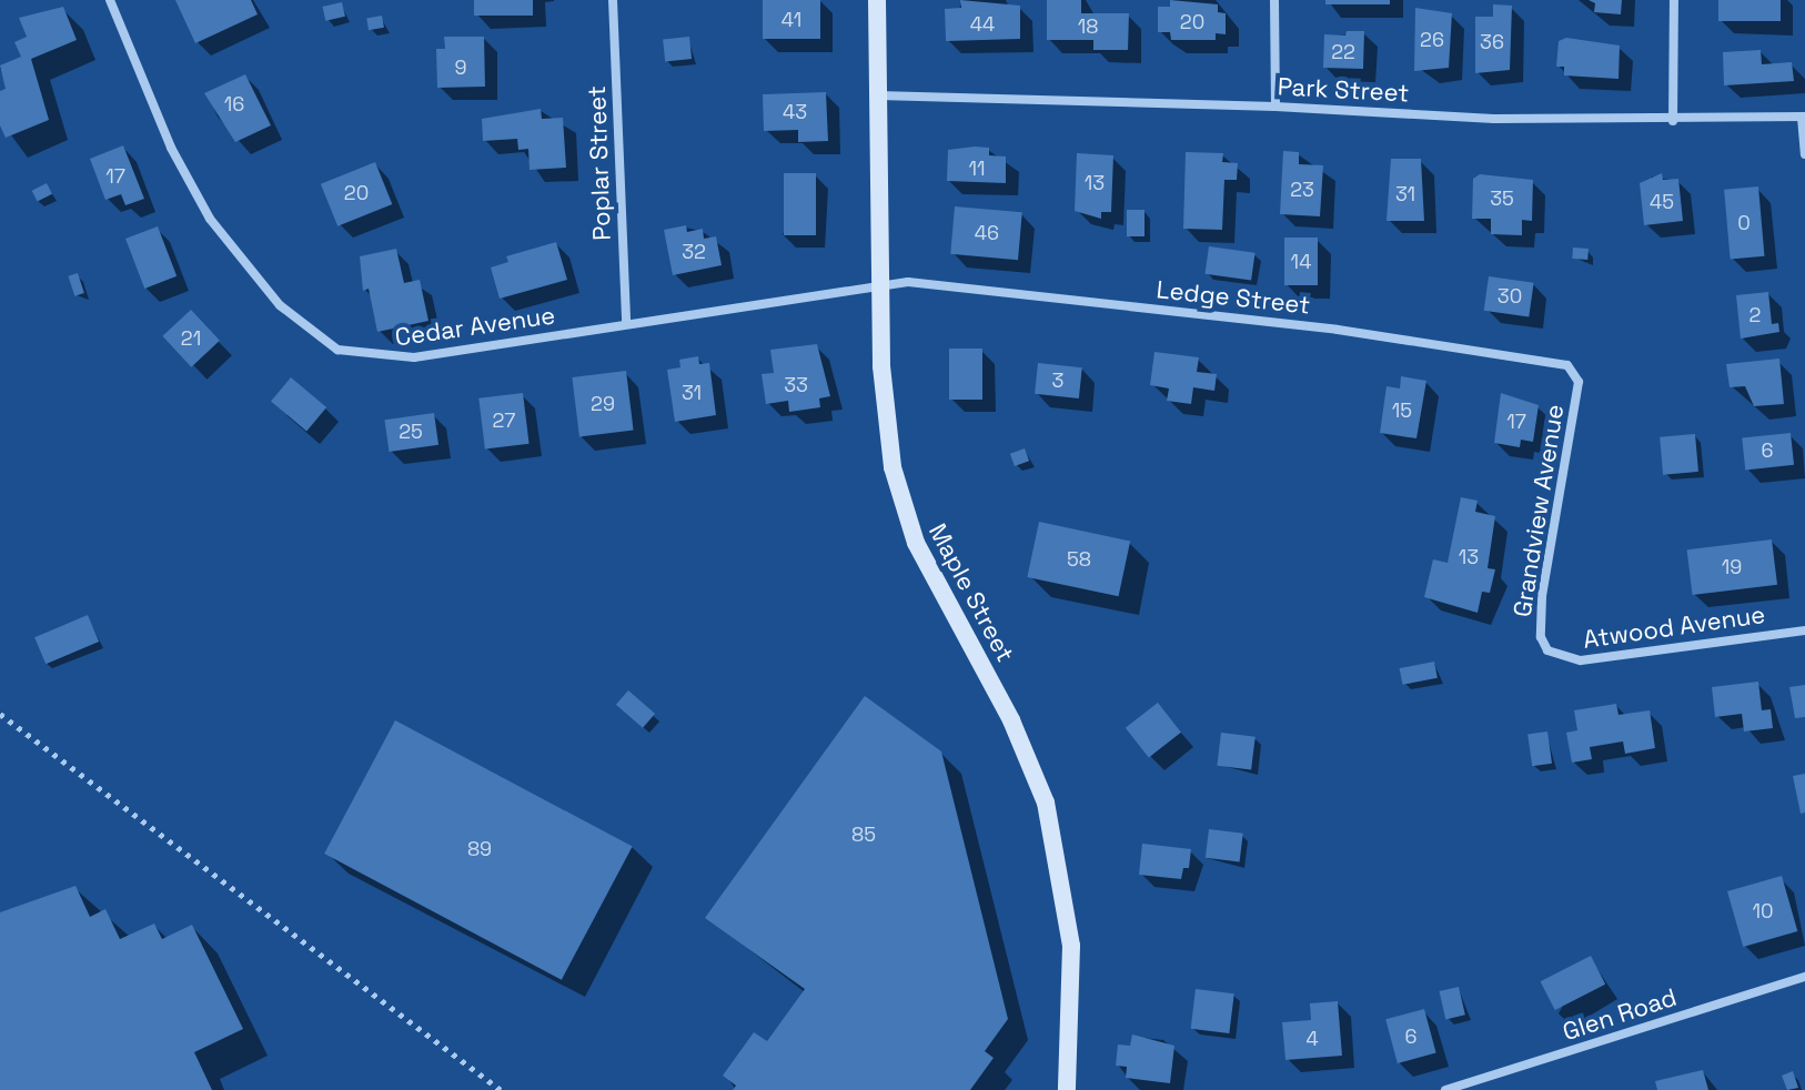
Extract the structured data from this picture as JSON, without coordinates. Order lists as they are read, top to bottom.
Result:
{
  "streets": {
    "street": [
      "Park Street",
      "Poplar Street",
      "Ledge Street",
      "Cedar Avenue",
      "Grandview Avenue",
      "Maple Street",
      "Atwood Avenue",
      "Glen Road"
    ]
  },
  "crossings": [
    ["Park Street", "Maple Street"],
    ["Poplar Street", "Cedar Avenue"],
    ["Ledge Street", "Cedar Avenue"],
    ["Ledge Street", "Grandview Avenue"],
    ["Ledge Street", "Maple Street"],
    ["Cedar Avenue", "Maple Street"],
    ["Grandview Avenue", "Atwood Avenue"]
  ],
  "house_numbers": [
    "41",
    "20",
    "44",
    "18",
    "26",
    "36",
    "22",
    "9",
    "16",
    "43",
    "11",
    "17",
    "13",
    "23",
    "20",
    "31",
    "35",
    "45",
    "0",
    "46",
    "32",
    "14",
    "30",
    "2",
    "21",
    "3",
    "33",
    "31",
    "29",
    "15",
    "27",
    "17",
    "25",
    "6",
    "13",
    "58",
    "19",
    "85",
    "89",
    "10",
    "6",
    "4"
  ]
}
